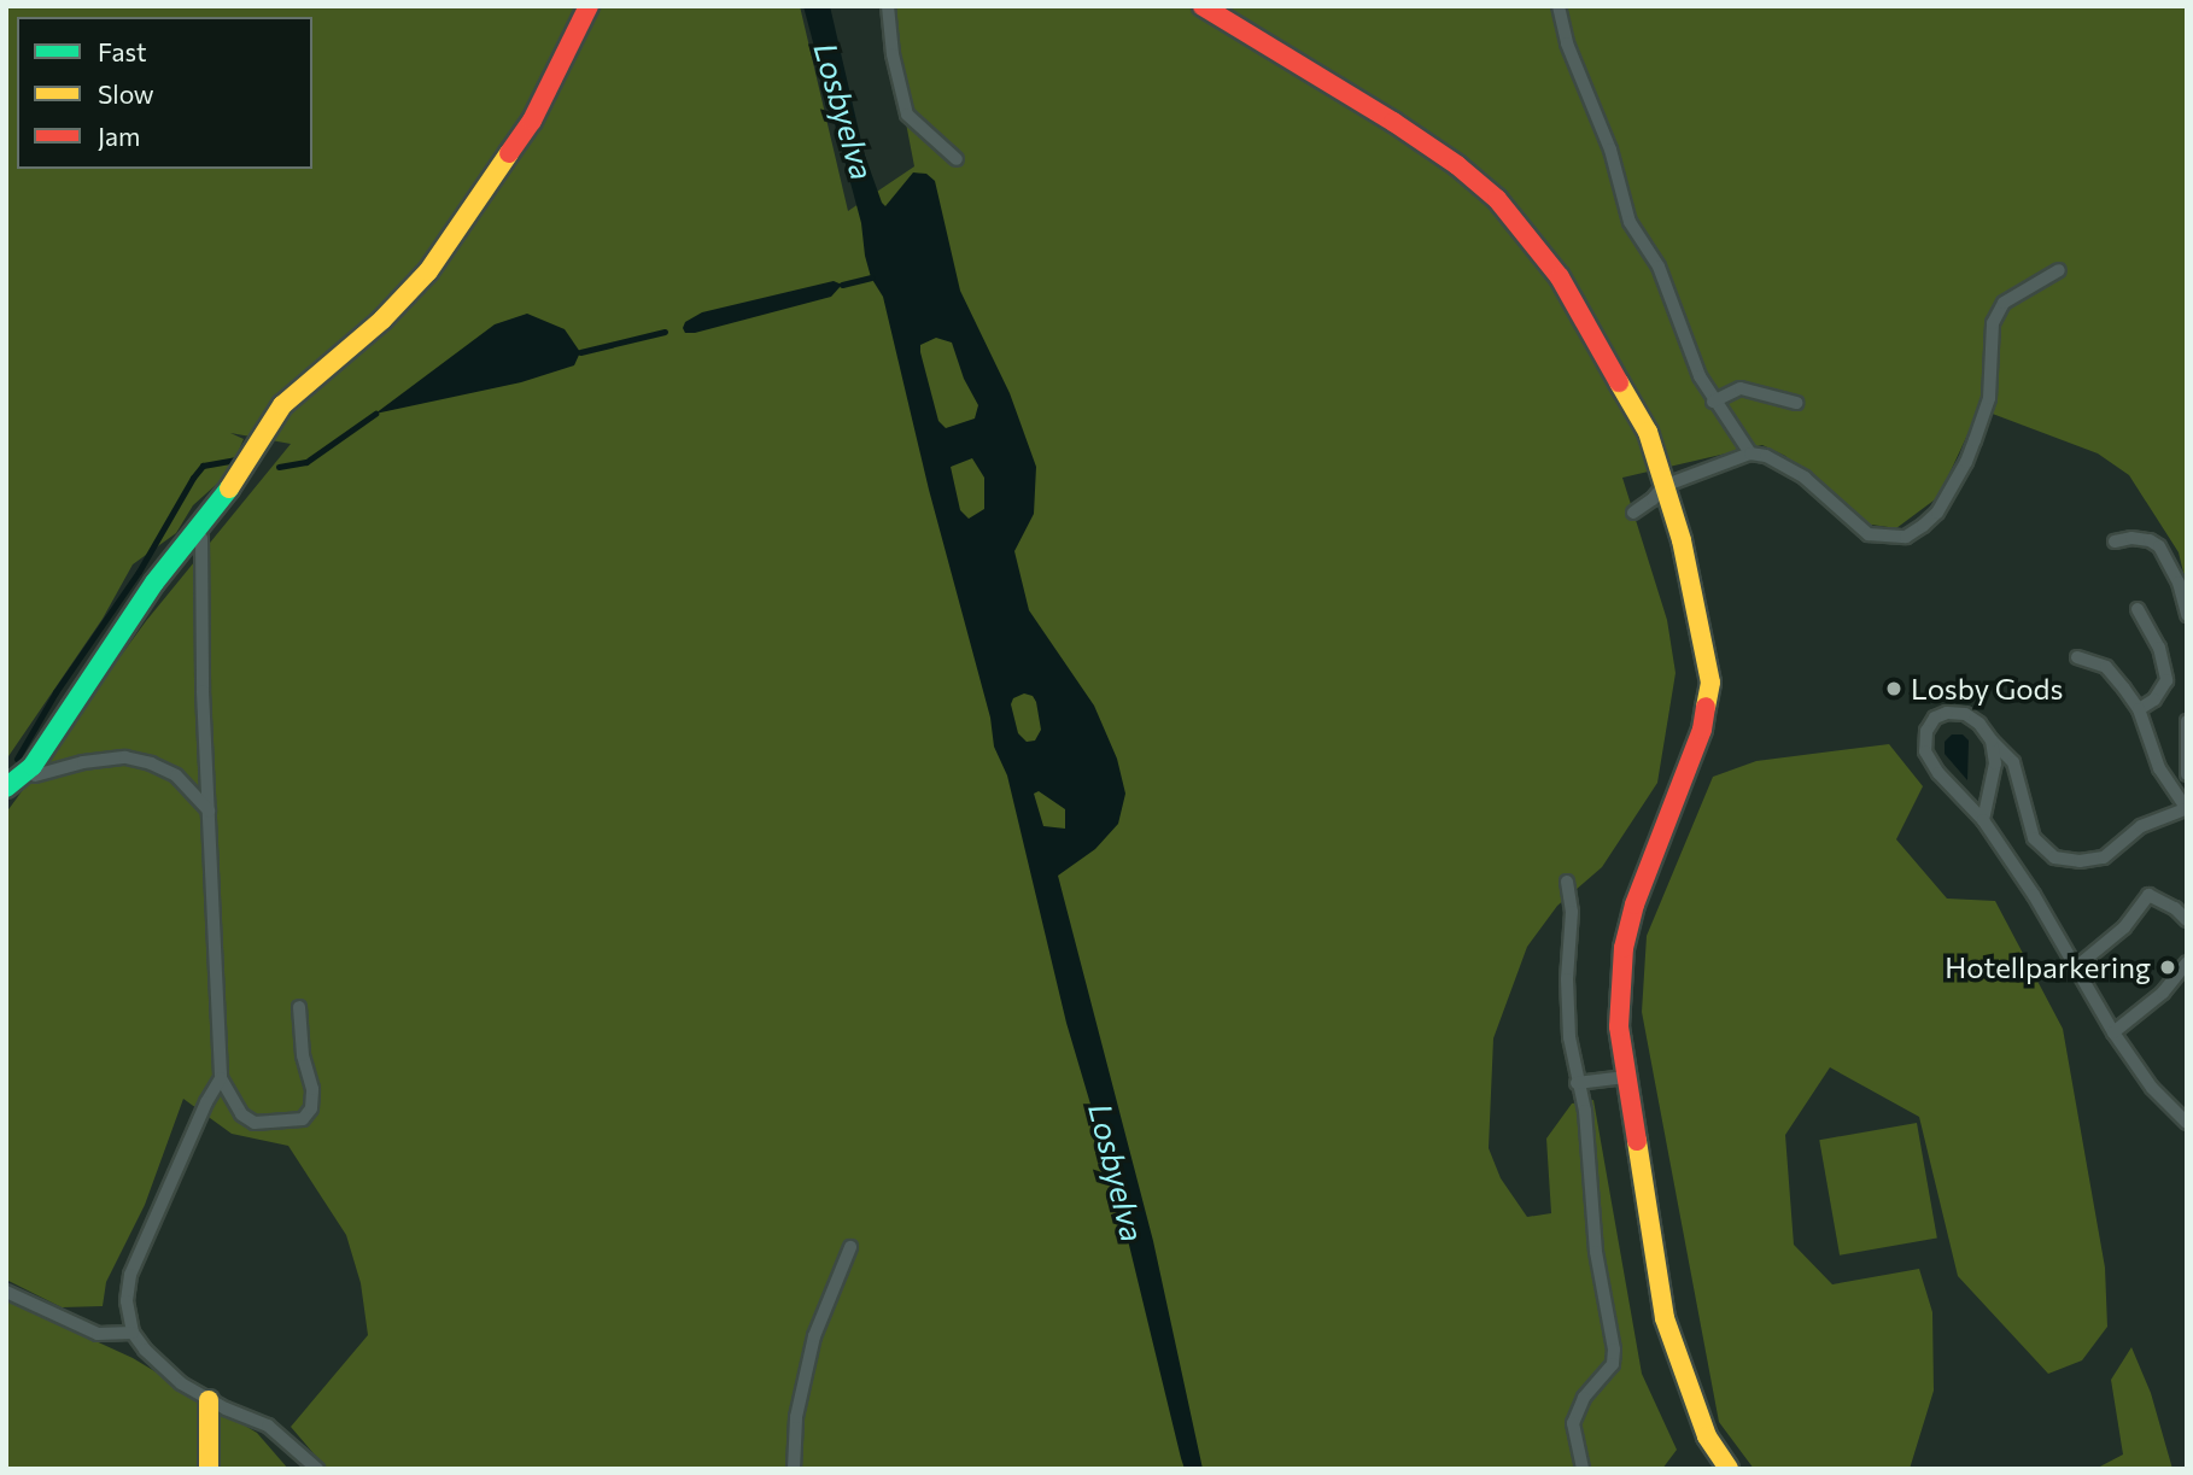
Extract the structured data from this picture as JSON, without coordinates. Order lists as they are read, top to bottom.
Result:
{
  "water": ["Losbyelva"],
  "places": ["Losby Gods", "Hotellparkering"],
  "legend": ["Fast", "Slow", "Jam"]
}
